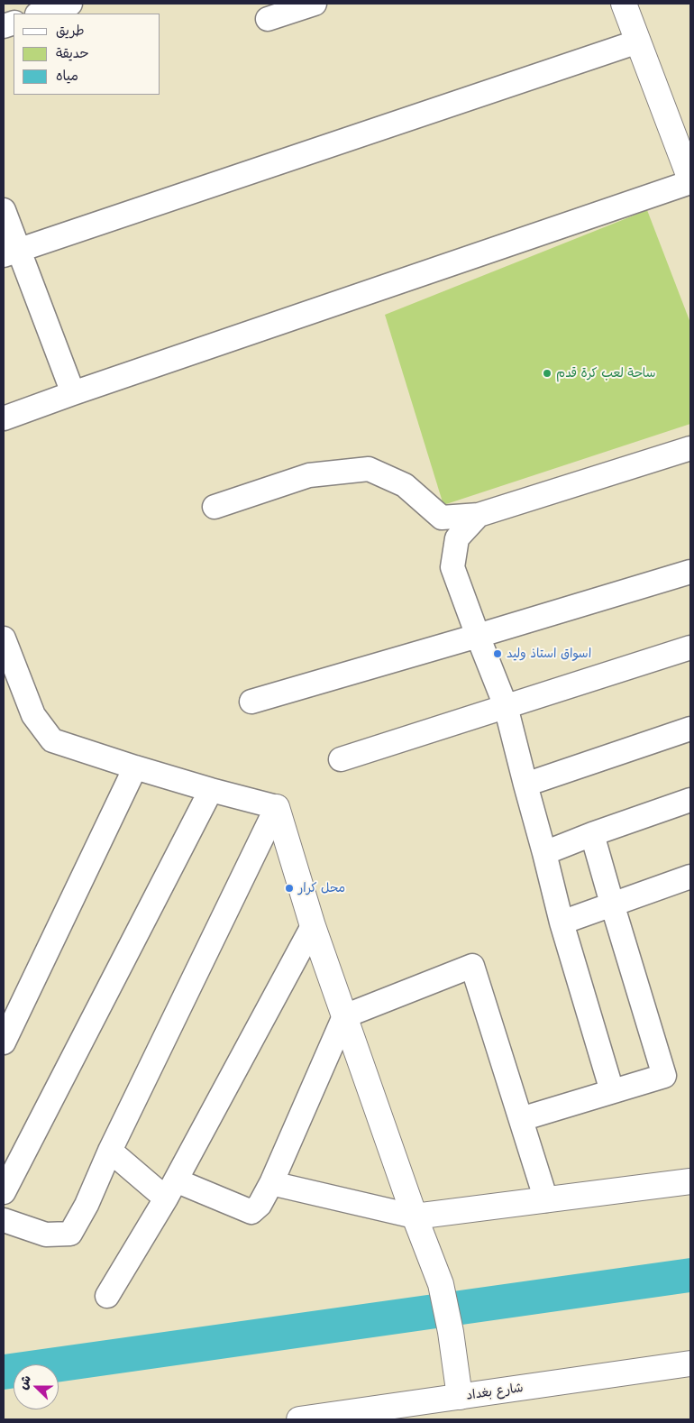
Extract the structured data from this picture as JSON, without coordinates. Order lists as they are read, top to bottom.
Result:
{
  "streets": {
    "main road": ["شارع بغداد"]
  },
  "places": ["ساحة لعب كرة قدم", "اسواق استاذ وليد", "محل كرار"],
  "legend": ["طريق", "حديقة", "مياه"],
  "north": "left"
}
